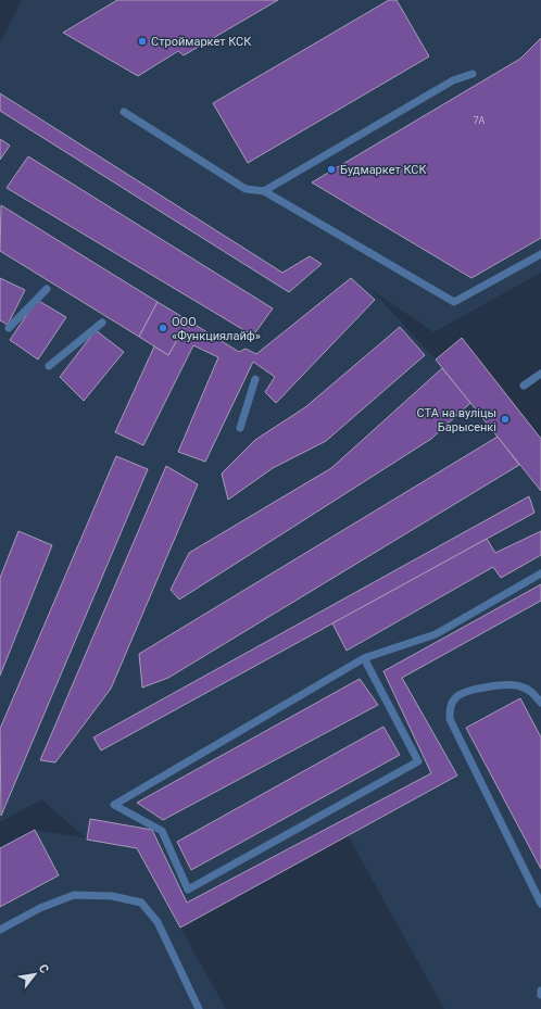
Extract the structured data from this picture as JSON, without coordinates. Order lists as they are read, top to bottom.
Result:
{
  "places": [
    "Строймаркет КСК",
    "Будмаркет КСК",
    "ООО «Функциялайф»",
    "СТА на вуліцы Барысенкі"
  ],
  "house_numbers": ["7А"],
  "north": "top right"
}
